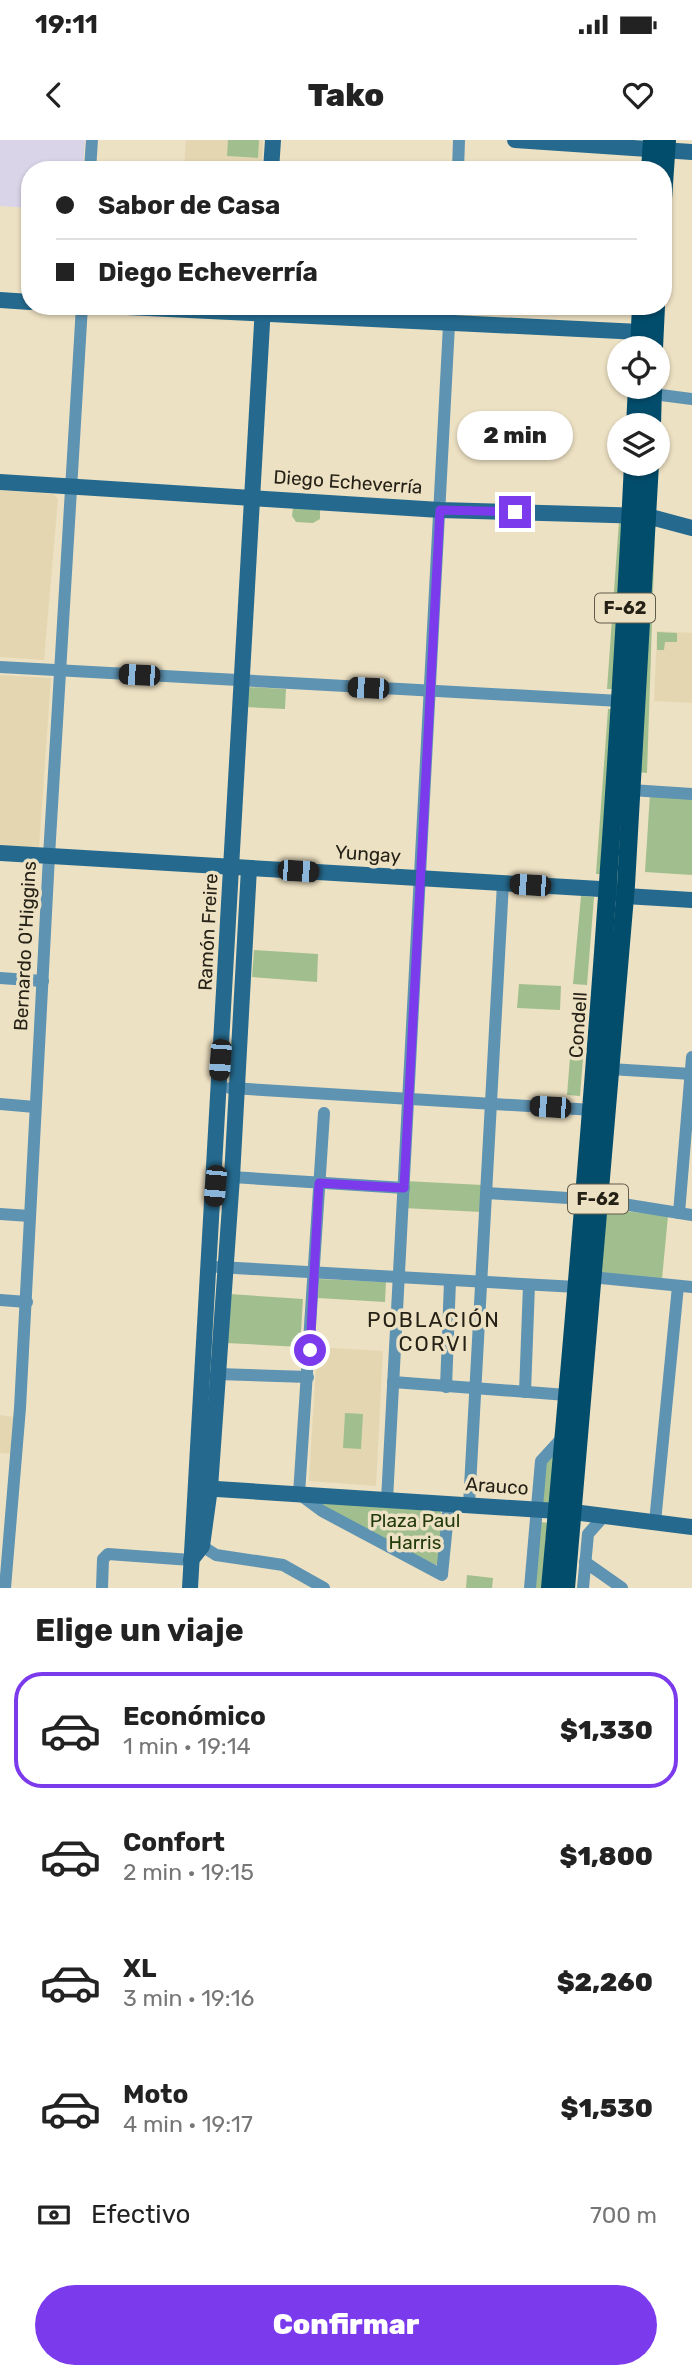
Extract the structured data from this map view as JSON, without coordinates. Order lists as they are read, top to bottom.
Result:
{
  "streets": {
    "main road": [
      "Diego Echeverría",
      "F-62",
      "Yungay",
      "Ramón Freire",
      "Condell",
      "Arauco"
    ],
    "street": ["Bernardo O'Higgins"]
  },
  "crossings": [
    ["Diego Echeverría", "Ramón Freire"],
    ["Diego Echeverría", "Bernardo O'Higgins"],
    ["Diego Echeverría", "Condell"],
    ["Yungay", "Ramón Freire"],
    ["Yungay", "Bernardo O'Higgins"],
    ["Yungay", "Condell"],
    ["Ramón Freire", "Arauco"],
    ["Condell", "Arauco"]
  ],
  "districts": ["POBLACIÓN CORVI"],
  "parks": ["Plaza Paul Harris"],
  "page": {
    "status": "19:11",
    "header": "Tako",
    "banner": ["Sabor de Casa", "Diego Echeverría"],
    "bubble": "2 min",
    "heading": "Elige un viaje",
    "list": [
      {
        "name": "Económico",
        "note": "1 min · 19:14",
        "value": "$1,330"
      },
      {
        "name": "Confort",
        "note": "2 min · 19:15",
        "value": "$1,800"
      },
      {
        "name": "XL",
        "note": "3 min · 19:16",
        "value": "$2,260"
      },
      {
        "name": "Moto",
        "note": "4 min · 19:17",
        "value": "$1,530"
      }
    ],
    "pay": ["Efectivo", "700 m"],
    "buttons": "Confirmar"
  }
}
